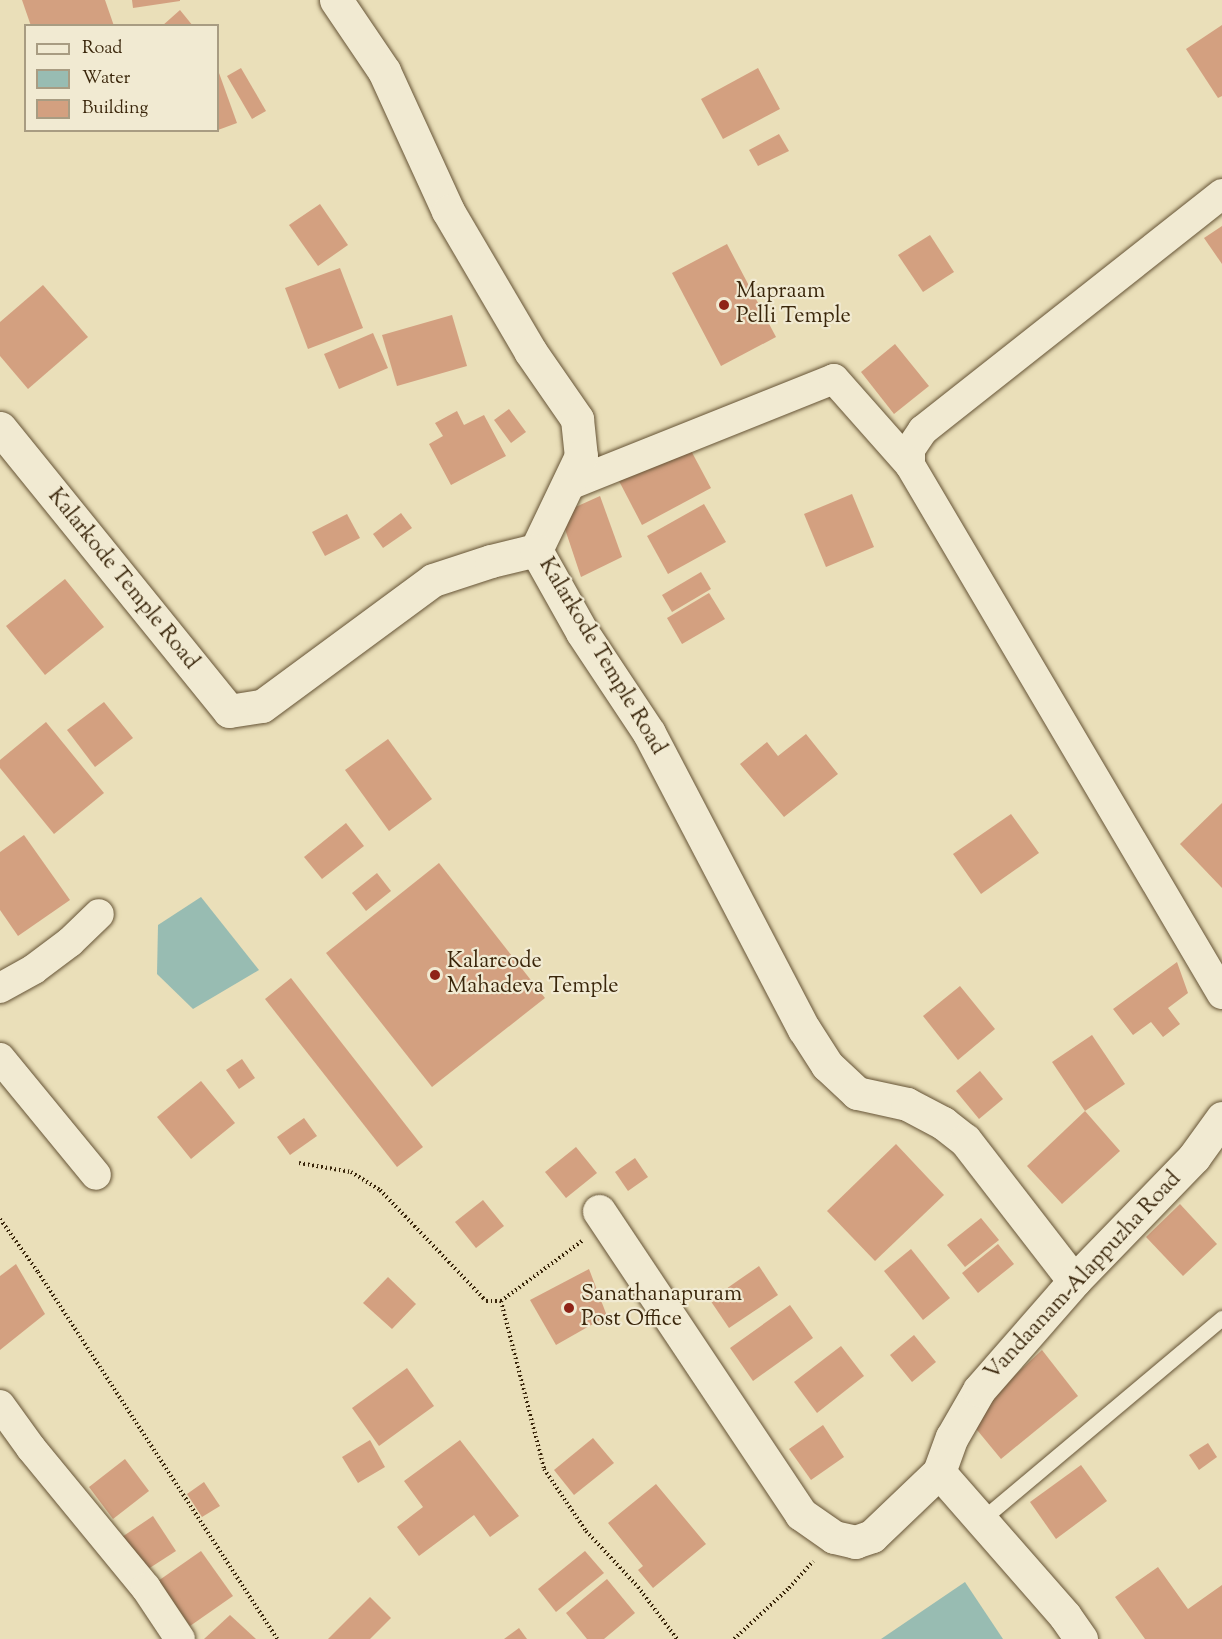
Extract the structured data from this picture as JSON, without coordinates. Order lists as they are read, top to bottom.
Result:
{
  "streets": {
    "main road": ["Kalarkode Temple Road", "Vandaanam-Alappuzha Road"]
  },
  "crossings": [
    ["Kalarkode Temple Road", "Vandaanam-Alappuzha Road"]
  ],
  "places": ["Mapraam Pelli Temple", "Kalarcode Mahadeva Temple", "Sanathanapuram Post Office"],
  "legend": ["Road", "Water", "Building"]
}
